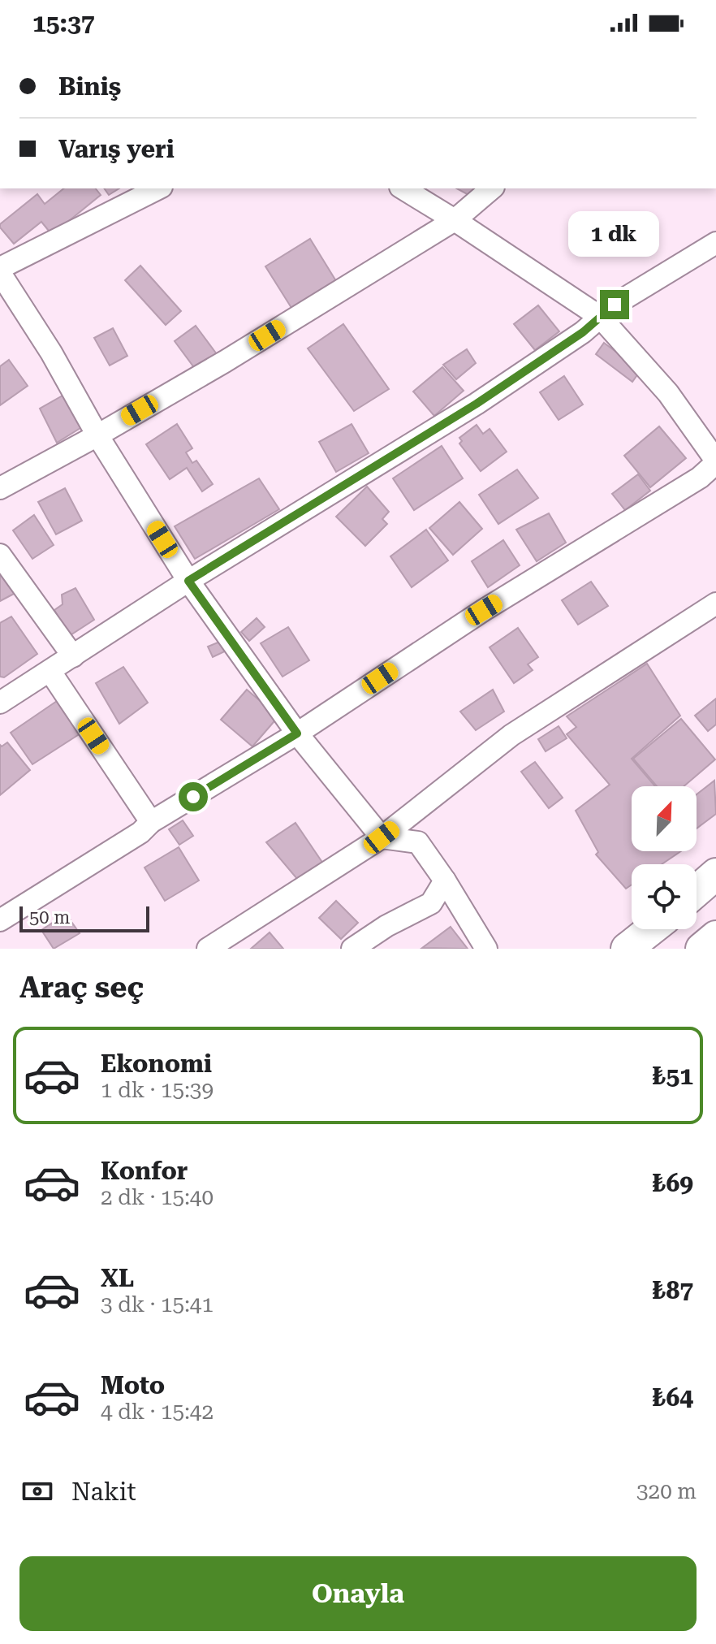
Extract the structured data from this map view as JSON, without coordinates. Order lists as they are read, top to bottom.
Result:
{
  "scale_bar": "50 m",
  "north": "top right",
  "page": {
    "status": "15:37",
    "banner": ["Biniş", "Varış yeri"],
    "bubble": "1 dk",
    "scale": "50 m",
    "heading": "Araç seç",
    "list": [
      {
        "name": "Ekonomi",
        "note": "1 dk · 15:39",
        "value": "₺51"
      },
      {
        "name": "Konfor",
        "note": "2 dk · 15:40",
        "value": "₺69"
      },
      {
        "name": "XL",
        "note": "3 dk · 15:41",
        "value": "₺87"
      },
      {
        "name": "Moto",
        "note": "4 dk · 15:42",
        "value": "₺64"
      }
    ],
    "pay": ["Nakit", "320 m"],
    "buttons": "Onayla"
  }
}
